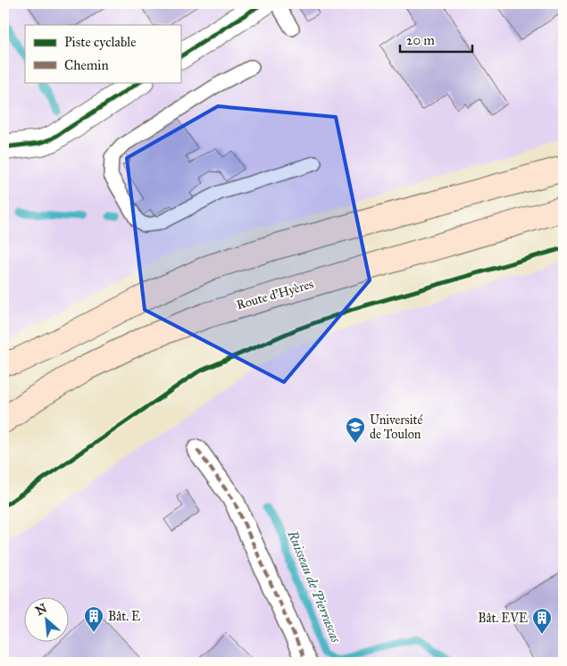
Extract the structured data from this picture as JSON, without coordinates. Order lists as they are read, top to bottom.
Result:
{
  "streets": {
    "main road": ["Route d'Hyères"]
  },
  "water": ["Ruisseau de Pierrascas"],
  "places": {
    "school or university": ["Université de Toulon"],
    "building": ["Bât. E", "Bât. EVE"]
  },
  "legend": ["Piste cyclable", "Chemin"],
  "scale_bar": "20 m",
  "north": "top left"
}
